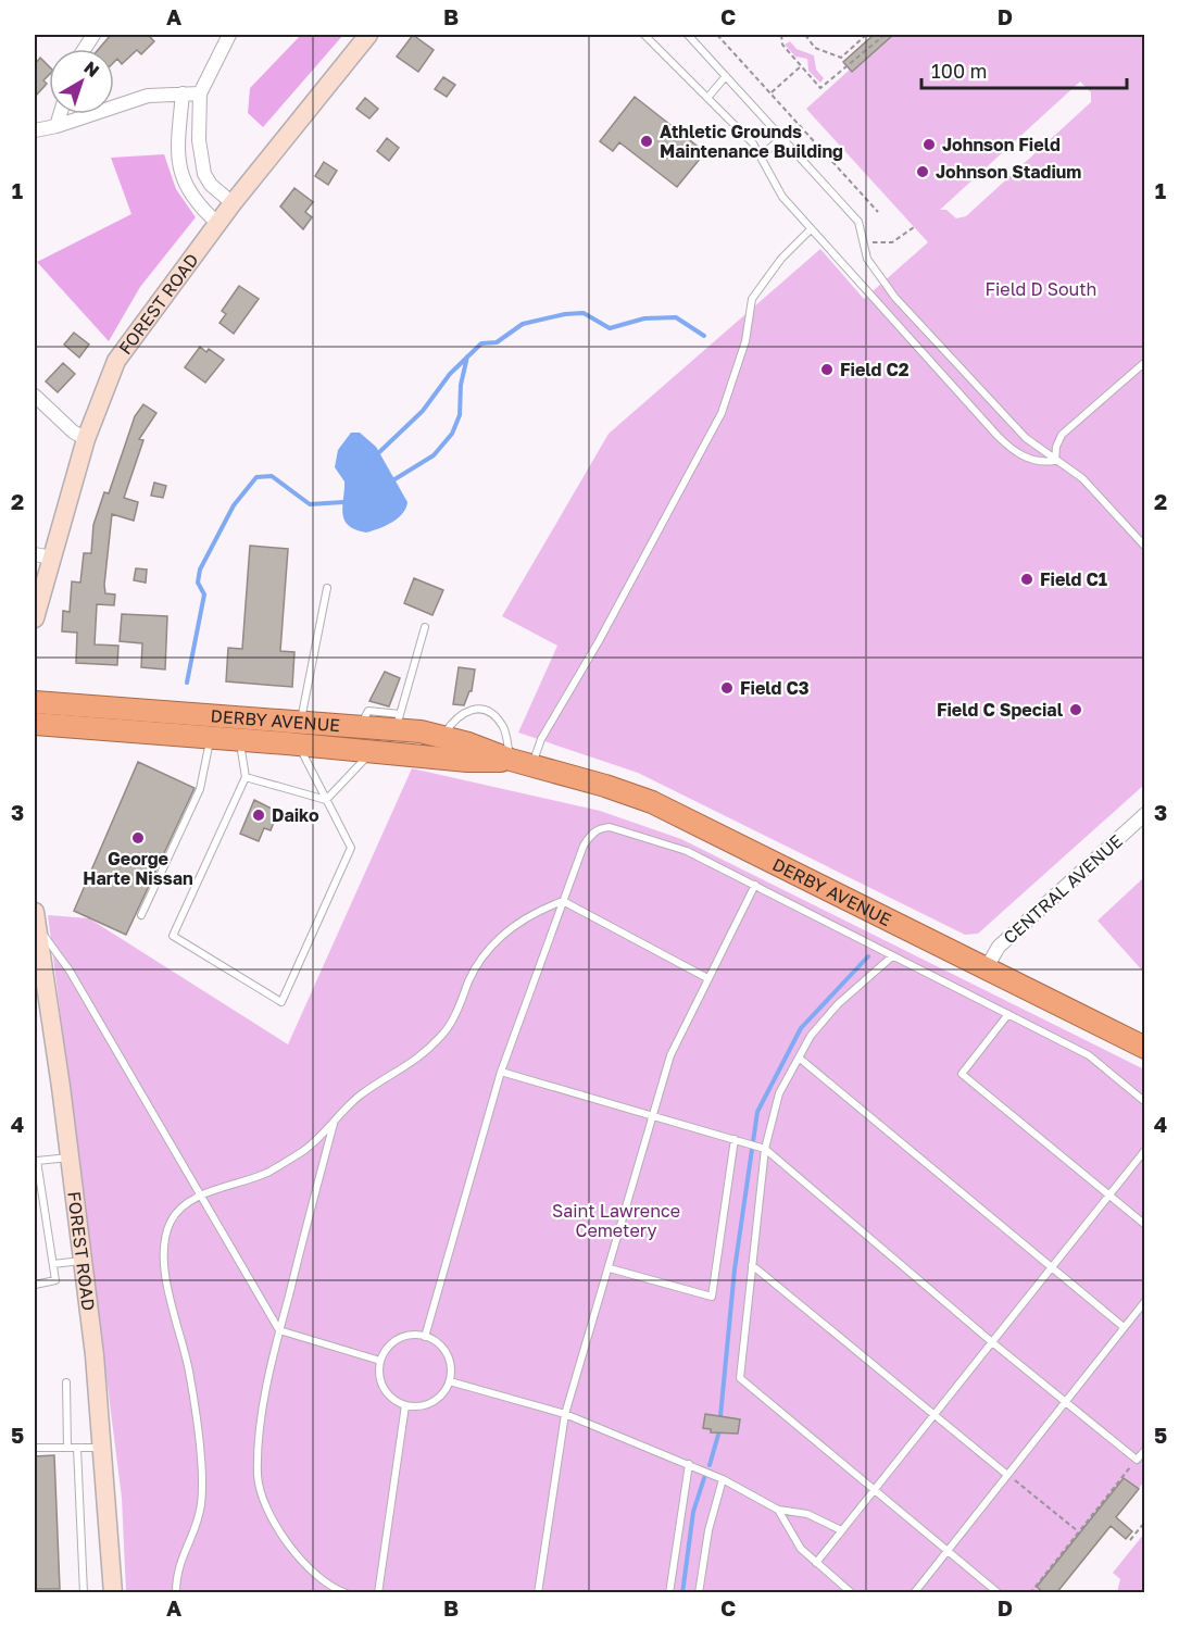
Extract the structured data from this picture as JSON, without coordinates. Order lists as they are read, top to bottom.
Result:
{
  "streets": {
    "highway": ["DERBY AVENUE"],
    "main road": ["FOREST ROAD"],
    "street": ["CENTRAL AVENUE"]
  },
  "crossings": [
    ["DERBY AVENUE", "CENTRAL AVENUE"]
  ],
  "parks": ["Field D South", "Saint Lawrence Cemetery"],
  "places": [
    "Athletic Grounds Maintenance Building",
    "Johnson Field",
    "Johnson Stadium",
    "Field C2",
    "Field C1",
    "Field C3",
    "Field C Special",
    "Daiko",
    "George Harte Nissan"
  ],
  "scale_bar": "100 m",
  "north": "top right",
  "grid": {
    "columns": [
      "A",
      "B",
      "C",
      "D"
    ],
    "rows": [
      "1",
      "2",
      "3",
      "4",
      "5"
    ]
  }
}
